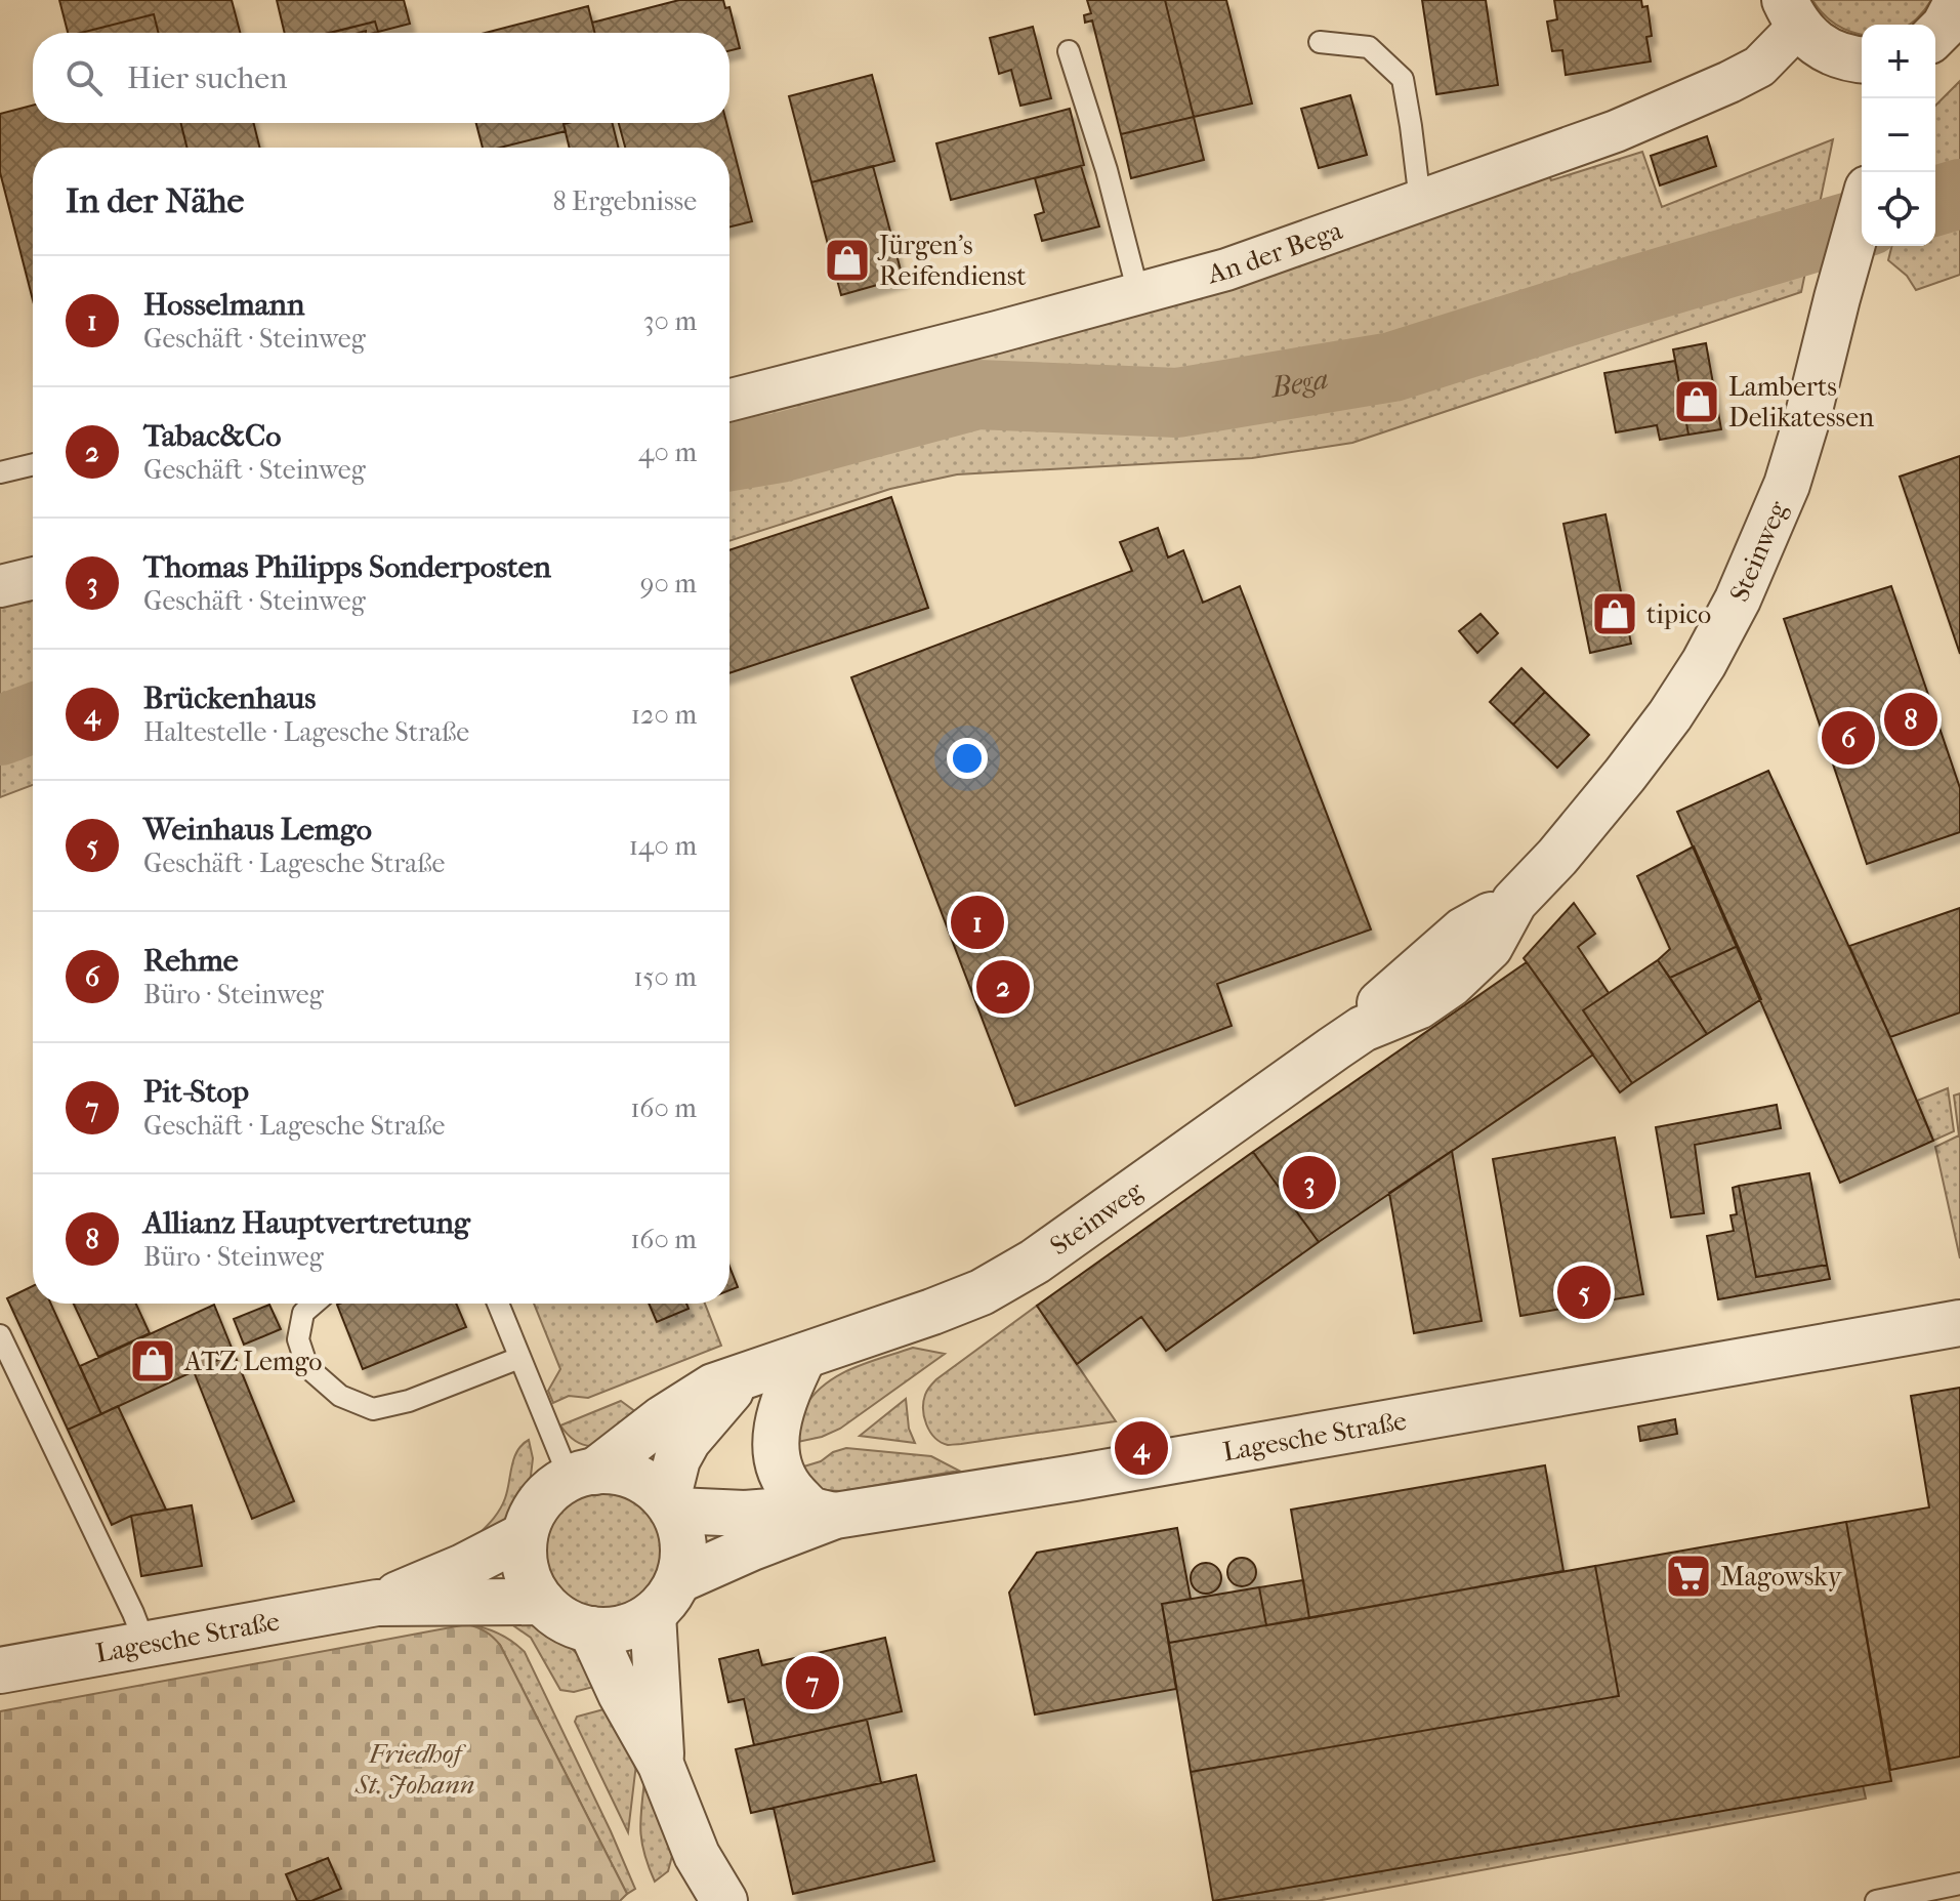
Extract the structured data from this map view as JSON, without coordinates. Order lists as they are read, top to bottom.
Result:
{
  "streets": {
    "street": ["An der Bega", "Steinweg", "Lagesche Straße"]
  },
  "crossings": [
    ["Steinweg", "Lagesche Straße"]
  ],
  "water": ["Bega"],
  "parks": ["Friedhof St. Johann"],
  "places": {
    "shop": [
      "Jürgen's Reifendienst",
      "Lamberts Delikatessen",
      "tipico",
      "ATZ Lemgo"
    ],
    "supermarket": ["Magowsky"]
  },
  "page": {
    "map_buttons": ["+", "−"],
    "search": "Hier suchen",
    "heading": ["In der Nähe", "8 Ergebnisse"],
    "list": [
      {
        "mark": "1",
        "name": "Hosselmann",
        "note": "Geschäft · Steinweg",
        "value": "30 m"
      },
      {
        "mark": "2",
        "name": "Tabac&Co",
        "note": "Geschäft · Steinweg",
        "value": "40 m"
      },
      {
        "mark": "3",
        "name": "Thomas Philipps Sonderposten",
        "note": "Geschäft · Steinweg",
        "value": "90 m"
      },
      {
        "mark": "4",
        "name": "Brückenhaus",
        "note": "Haltestelle · Lagesche Straße",
        "value": "120 m"
      },
      {
        "mark": "5",
        "name": "Weinhaus Lemgo",
        "note": "Geschäft · Lagesche Straße",
        "value": "140 m"
      },
      {
        "mark": "6",
        "name": "Rehme",
        "note": "Büro · Steinweg",
        "value": "150 m"
      },
      {
        "mark": "7",
        "name": "Pit-Stop",
        "note": "Geschäft · Lagesche Straße",
        "value": "160 m"
      },
      {
        "mark": "8",
        "name": "Allianz Hauptvertretung",
        "note": "Büro · Steinweg",
        "value": "160 m"
      }
    ],
    "pins": [
      "8",
      "6",
      "1",
      "2",
      "3",
      "5",
      "4",
      "7"
    ]
  }
}
